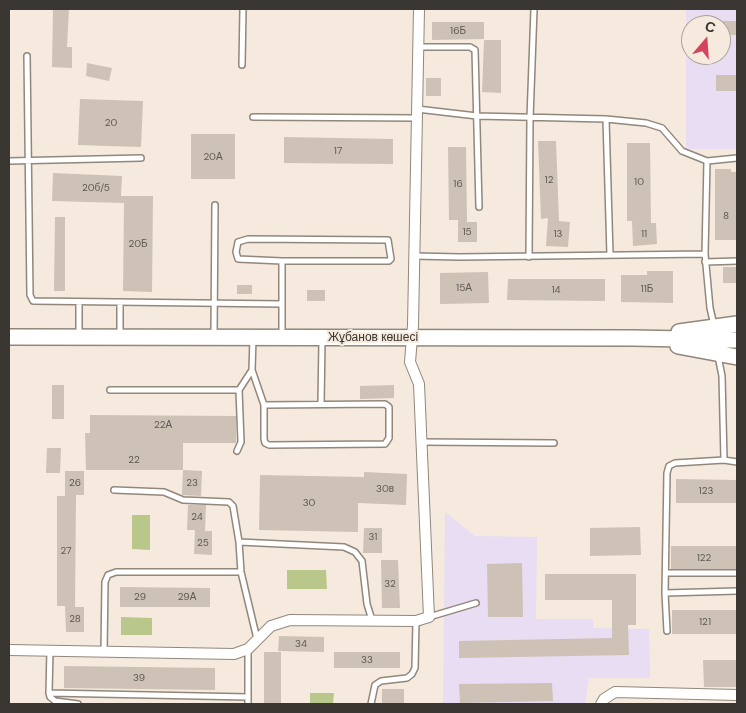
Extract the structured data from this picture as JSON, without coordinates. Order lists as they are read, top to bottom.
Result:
{
  "streets": {
    "main road": ["Жұбанов көшесі"]
  },
  "house_numbers": [
    "16Б",
    "20",
    "17",
    "20А",
    "12",
    "10",
    "16",
    "20б/5",
    "8",
    "15",
    "13",
    "11",
    "20Б",
    "15А",
    "11Б",
    "14",
    "22А",
    "22",
    "26",
    "23",
    "30в",
    "123",
    "30",
    "24",
    "31",
    "25",
    "27",
    "122",
    "32",
    "29",
    "29А",
    "28",
    "121",
    "34",
    "33",
    "39"
  ],
  "north": "top"
}
